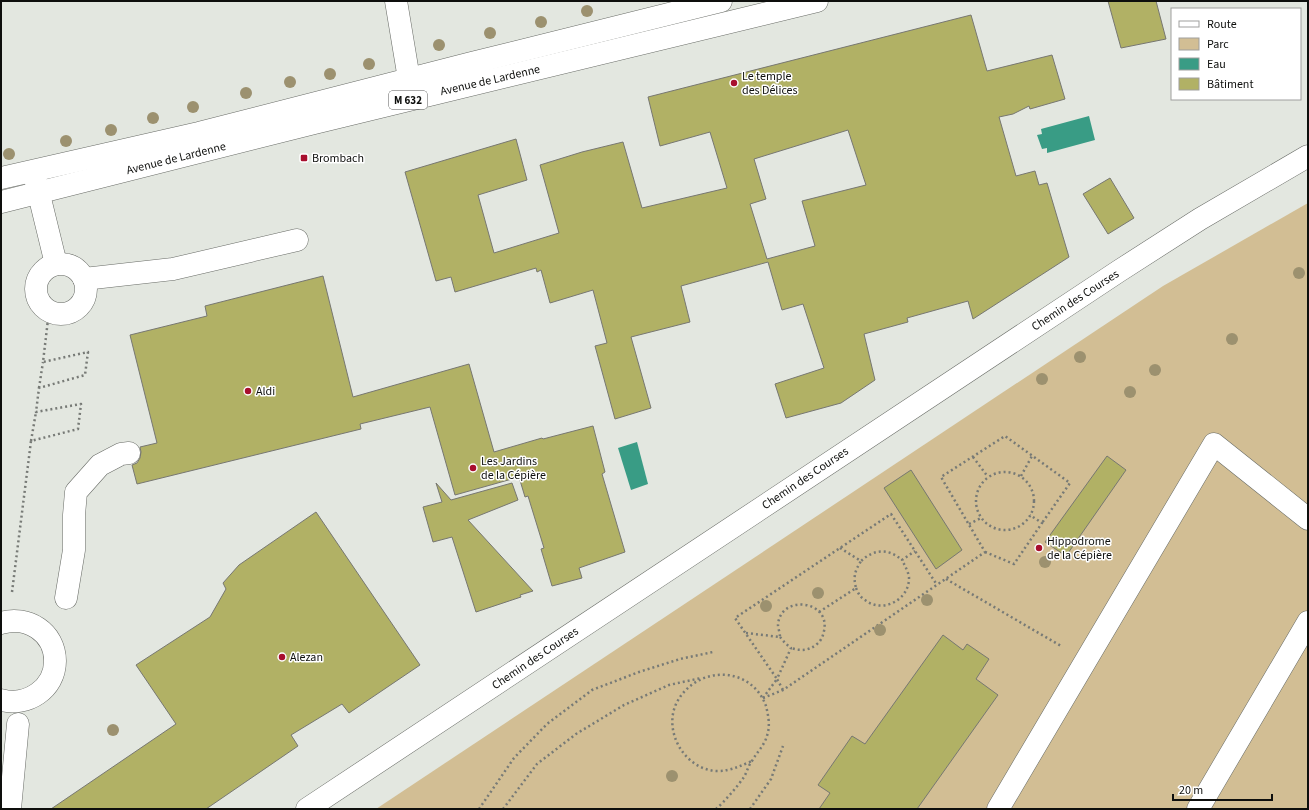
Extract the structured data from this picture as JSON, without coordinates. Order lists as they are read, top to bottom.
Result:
{
  "streets": {
    "main road": ["Avenue de Lardenne", "M 632", "Chemin des Courses"]
  },
  "places": {
    "other": [
      "Le temple des Délices",
      "Aldi",
      "Les Jardins de la Cépière",
      "Hippodrome de la Cépière",
      "Alezan"
    ],
    "transit": ["Brombach"]
  },
  "legend": [
    "Route",
    "Parc",
    "Eau",
    "Bâtiment"
  ],
  "scale_bar": "20 m"
}
